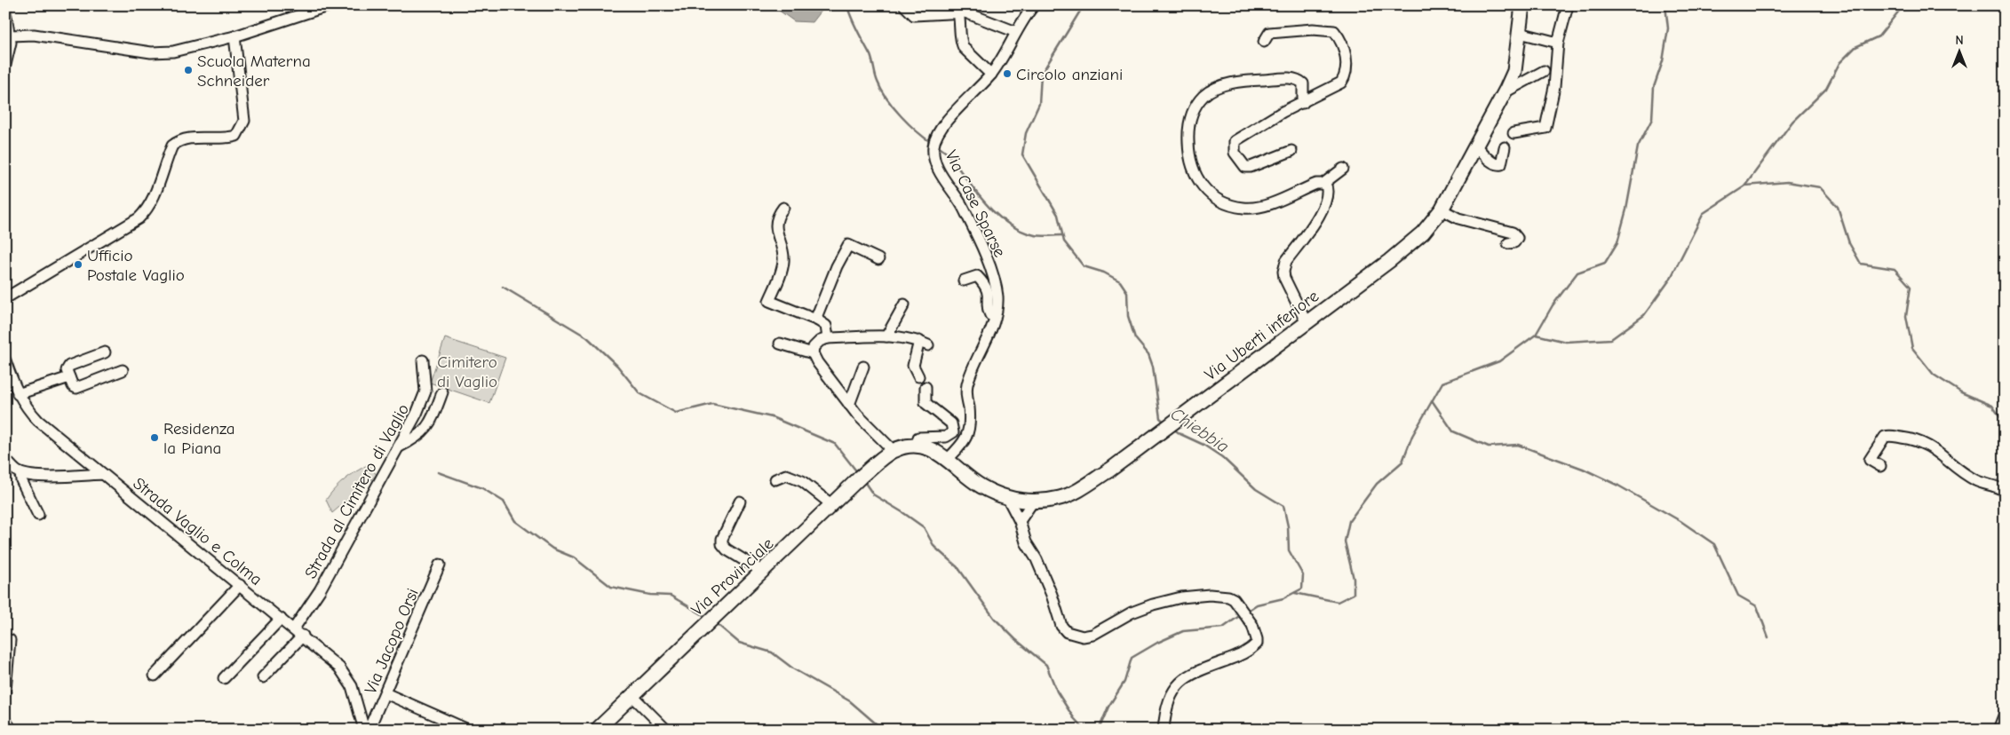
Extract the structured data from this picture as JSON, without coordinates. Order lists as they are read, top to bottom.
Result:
{
  "streets": {
    "main road": ["Via Uberti inferiore", "Via Provinciale"],
    "street": [
      "Via Case Sparse",
      "Strada al Cimitero di Vaglio",
      "Strada Vaglio e Colma",
      "Via Jacopo Orsi"
    ]
  },
  "crossings": [
    ["Via Case Sparse", "Via Uberti inferiore"],
    ["Strada al Cimitero di Vaglio", "Strada Vaglio e Colma"]
  ],
  "water": ["Chiebbia"],
  "parks": ["Cimitero di Vaglio"],
  "places": [
    "Scuola Materna Schneider",
    "Circolo anziani",
    "Ufficio Postale Vaglio",
    "Residenza la Piana"
  ],
  "north": "top"
}
